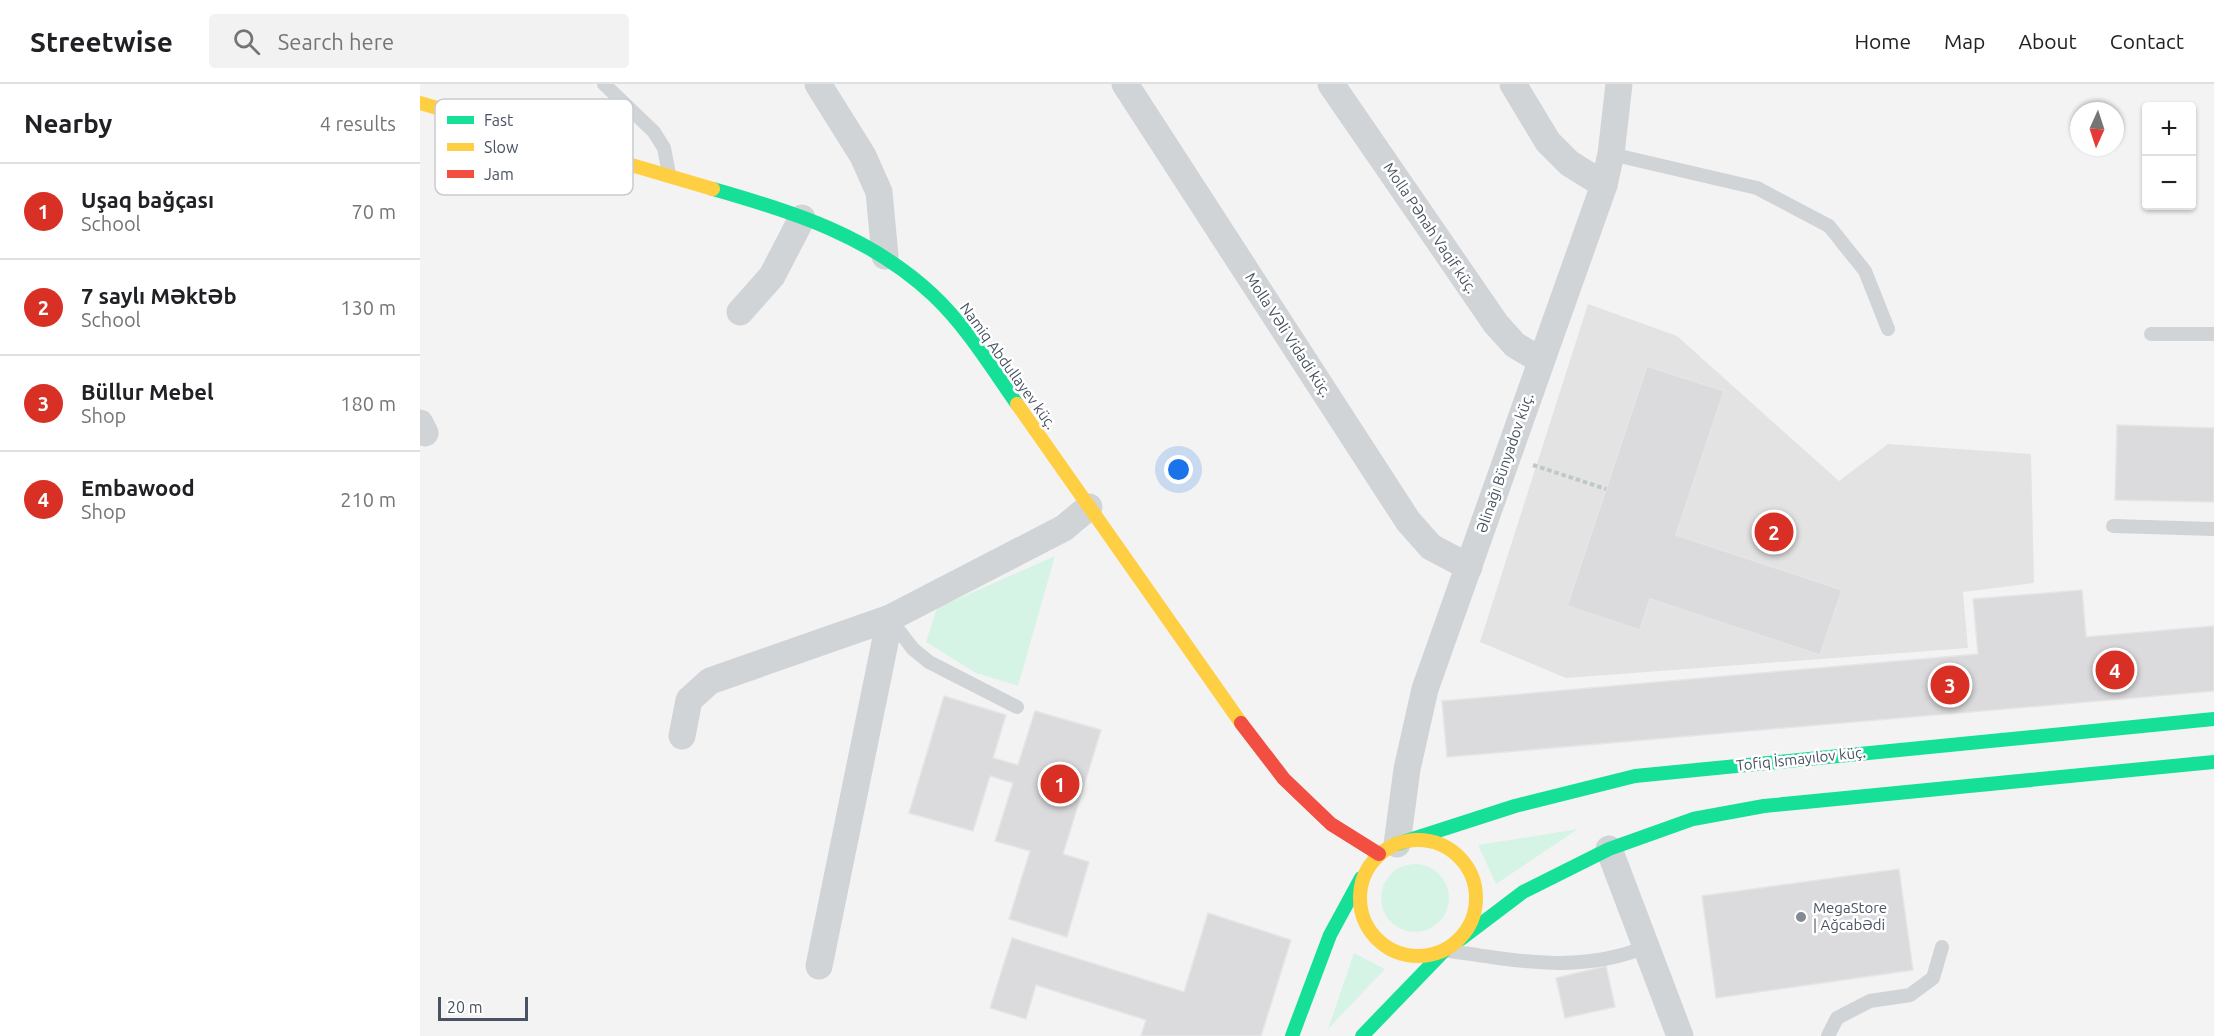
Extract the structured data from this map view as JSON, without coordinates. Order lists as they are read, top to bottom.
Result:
{
  "streets": {
    "main road": ["Namiq Abdullayev küç.", "Tofiq İsmayılov küç."],
    "street": ["Molla Pənah Vaqif küç.", "Molla Vəli Vidadi küç.", "Əlinağı Bünyadov küç."]
  },
  "crossings": [
    ["Molla Pənah Vaqif küç.", "Əlinağı Bünyadov küç."],
    ["Molla Vəli Vidadi küç.", "Əlinağı Bünyadov küç."],
    ["Namiq Abdullayev küç.", "Əlinağı Bünyadov küç."],
    ["Namiq Abdullayev küç.", "Tofiq İsmayılov küç."],
    ["Əlinağı Bünyadov küç.", "Tofiq İsmayılov küç."]
  ],
  "places": ["MegaStore | Ağcabədi"],
  "legend": ["Fast", "Slow", "Jam"],
  "scale_bar": "20 m",
  "north": "bottom",
  "page": {
    "header": "Streetwise",
    "search": "Search here",
    "nav": [
      "Home",
      "Map",
      "About",
      "Contact"
    ],
    "heading": ["Nearby", "4 results"],
    "map_buttons": ["+", "−"],
    "list": [
      {
        "mark": "1",
        "name": "Uşaq bağçası",
        "note": "School",
        "value": "70 m"
      },
      {
        "mark": "2",
        "name": "7 saylı Məktəb",
        "note": "School",
        "value": "130 m"
      },
      {
        "mark": "3",
        "name": "Büllur Mebel",
        "note": "Shop",
        "value": "180 m"
      },
      {
        "mark": "4",
        "name": "Embawood",
        "note": "Shop",
        "value": "210 m"
      }
    ],
    "pins": [
      "2",
      "4",
      "3",
      "1"
    ],
    "scale": "20 m"
  }
}
